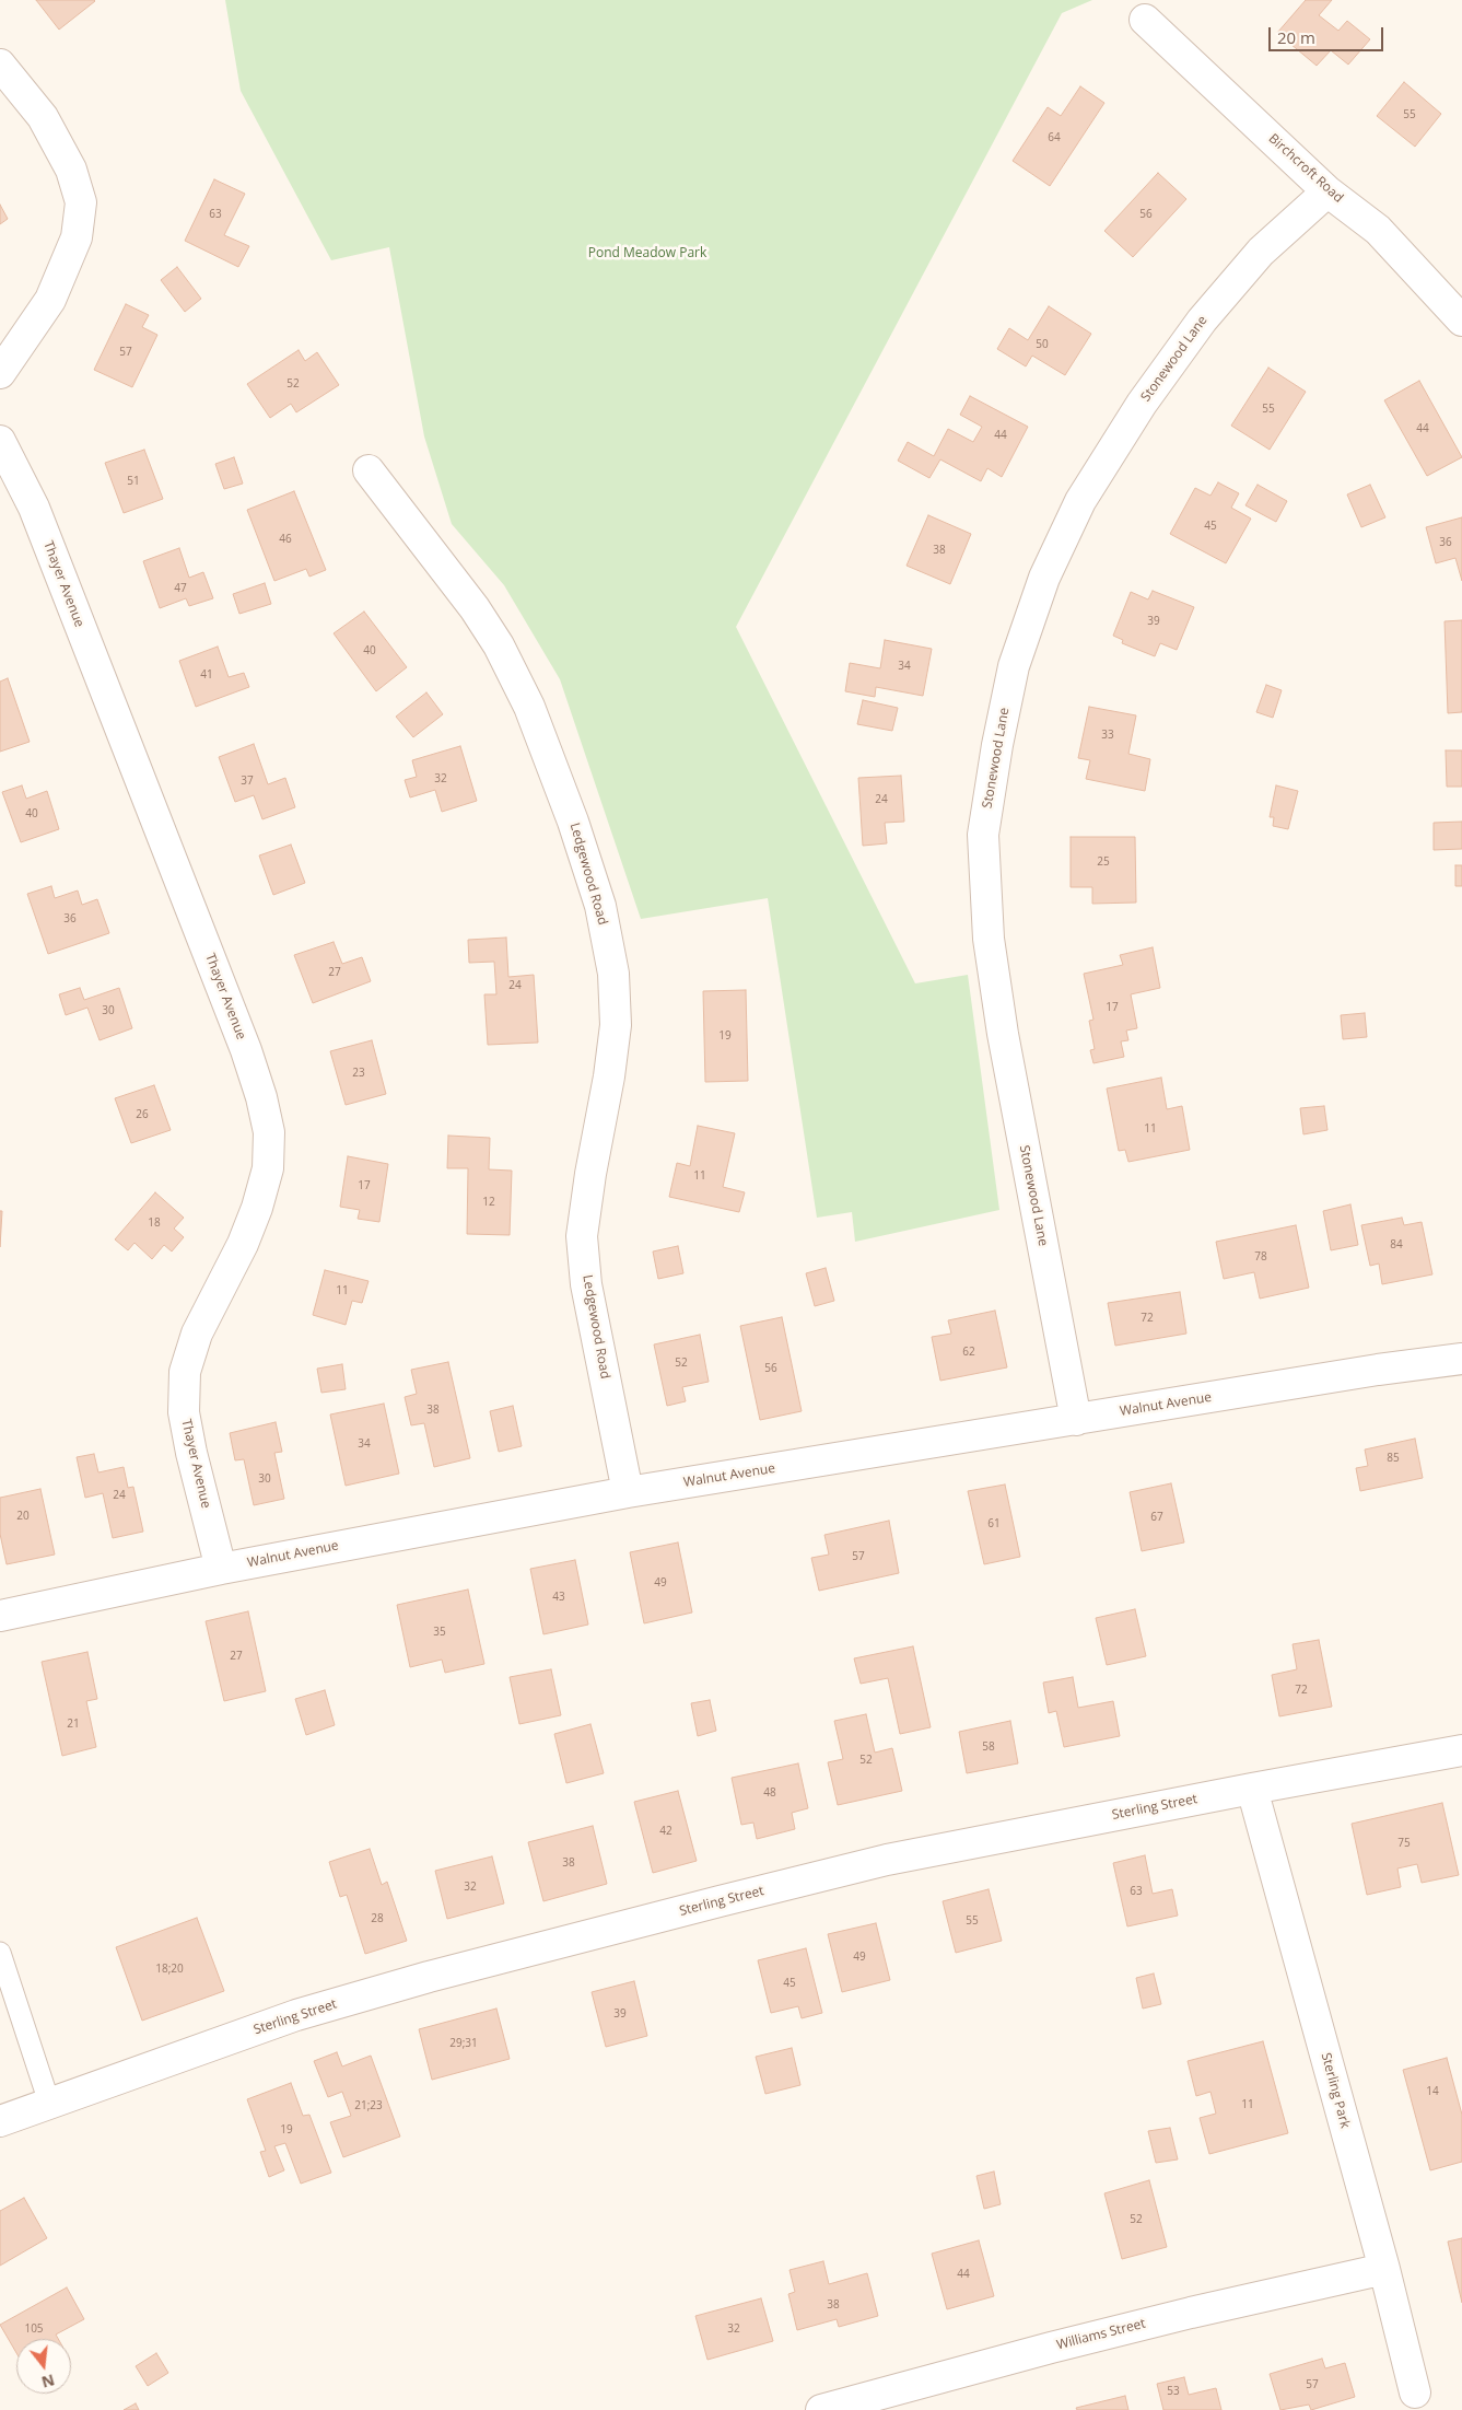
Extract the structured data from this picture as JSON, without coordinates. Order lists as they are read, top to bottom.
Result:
{
  "streets": {
    "street": [
      "Birchcroft Road",
      "Stonewood Lane",
      "Thayer Avenue",
      "Ledgewood Road",
      "Walnut Avenue",
      "Sterling Street",
      "Sterling Park",
      "Williams Street"
    ]
  },
  "crossings": [
    ["Birchcroft Road", "Stonewood Lane"],
    ["Stonewood Lane", "Walnut Avenue"],
    ["Thayer Avenue", "Walnut Avenue"],
    ["Ledgewood Road", "Walnut Avenue"],
    ["Sterling Street", "Sterling Park"],
    ["Sterling Park", "Williams Street"]
  ],
  "parks": ["Pond Meadow Park"],
  "house_numbers": [
    "55",
    "64",
    "63",
    "56",
    "50",
    "57",
    "52",
    "55",
    "44",
    "44",
    "51",
    "45",
    "46",
    "36",
    "38",
    "47",
    "39",
    "40",
    "34",
    "41",
    "33",
    "32",
    "37",
    "24",
    "40",
    "25",
    "36",
    "27",
    "24",
    "17",
    "30",
    "19",
    "23",
    "26",
    "11",
    "11",
    "17",
    "12",
    "18",
    "84",
    "78",
    "11",
    "72",
    "62",
    "52",
    "56",
    "38",
    "34",
    "85",
    "30",
    "24",
    "20",
    "67",
    "61",
    "57",
    "49",
    "43",
    "35",
    "27",
    "72",
    "21",
    "58",
    "52",
    "48",
    "42",
    "75",
    "38",
    "32",
    "63",
    "28",
    "55",
    "49",
    "18;20",
    "45",
    "39",
    "29;31",
    "14",
    "11",
    "21;23",
    "19",
    "52",
    "44",
    "38",
    "105",
    "32",
    "57",
    "53"
  ],
  "scale_bar": "20 m",
  "north": "bottom"
}
